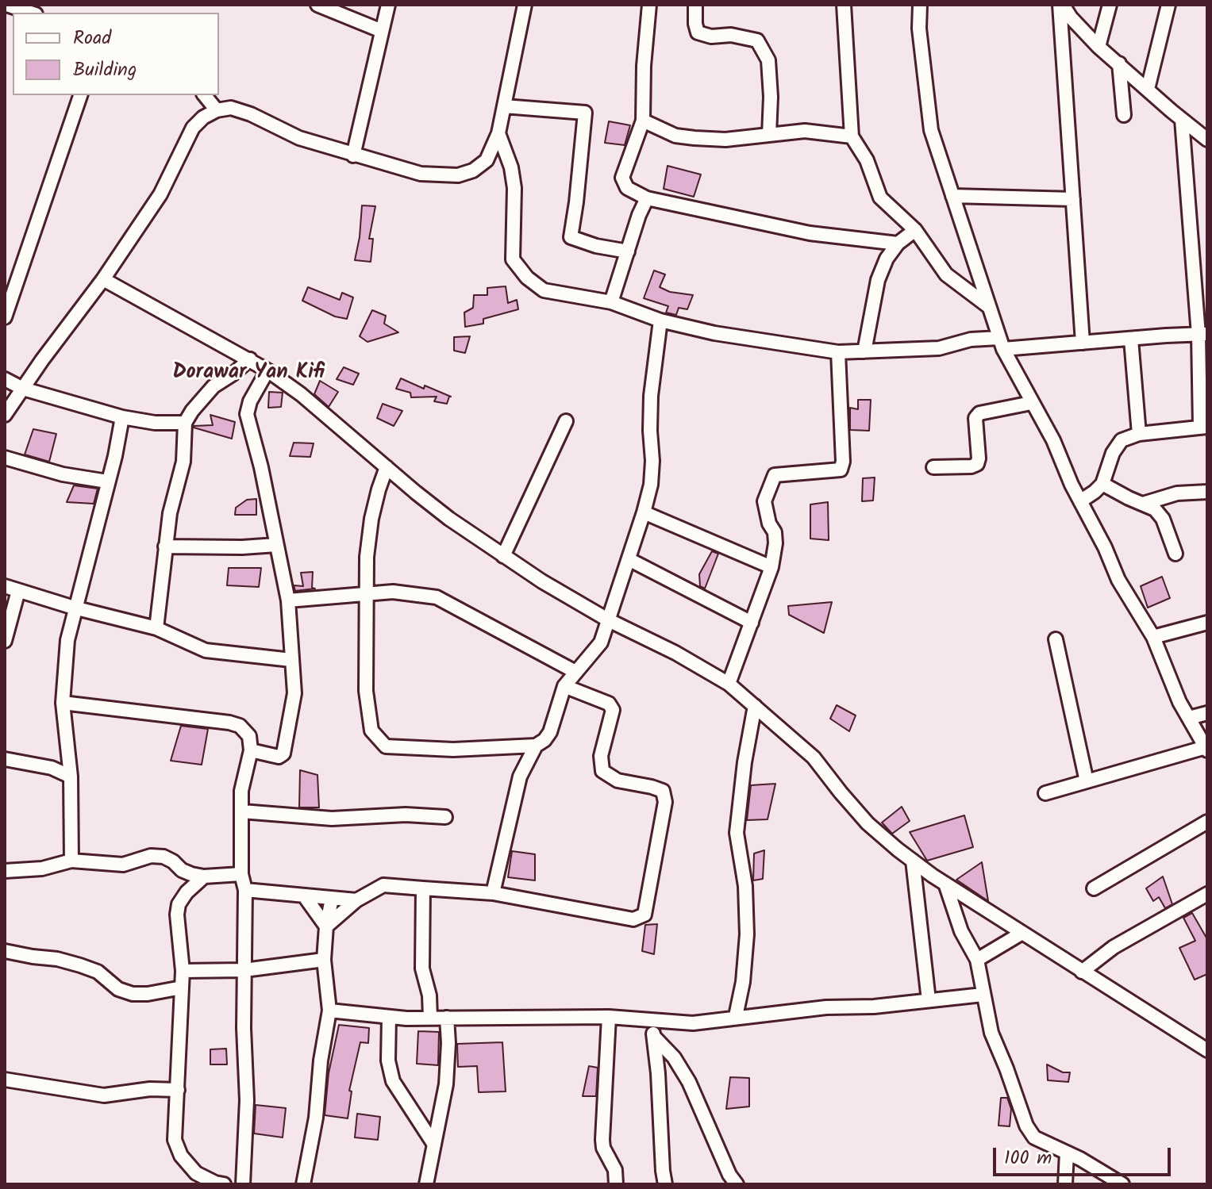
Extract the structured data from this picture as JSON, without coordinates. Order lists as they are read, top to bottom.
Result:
{
  "districts": ["Dorawar Yan Kifi"],
  "legend": ["Road", "Building"],
  "scale_bar": "100 m"
}
